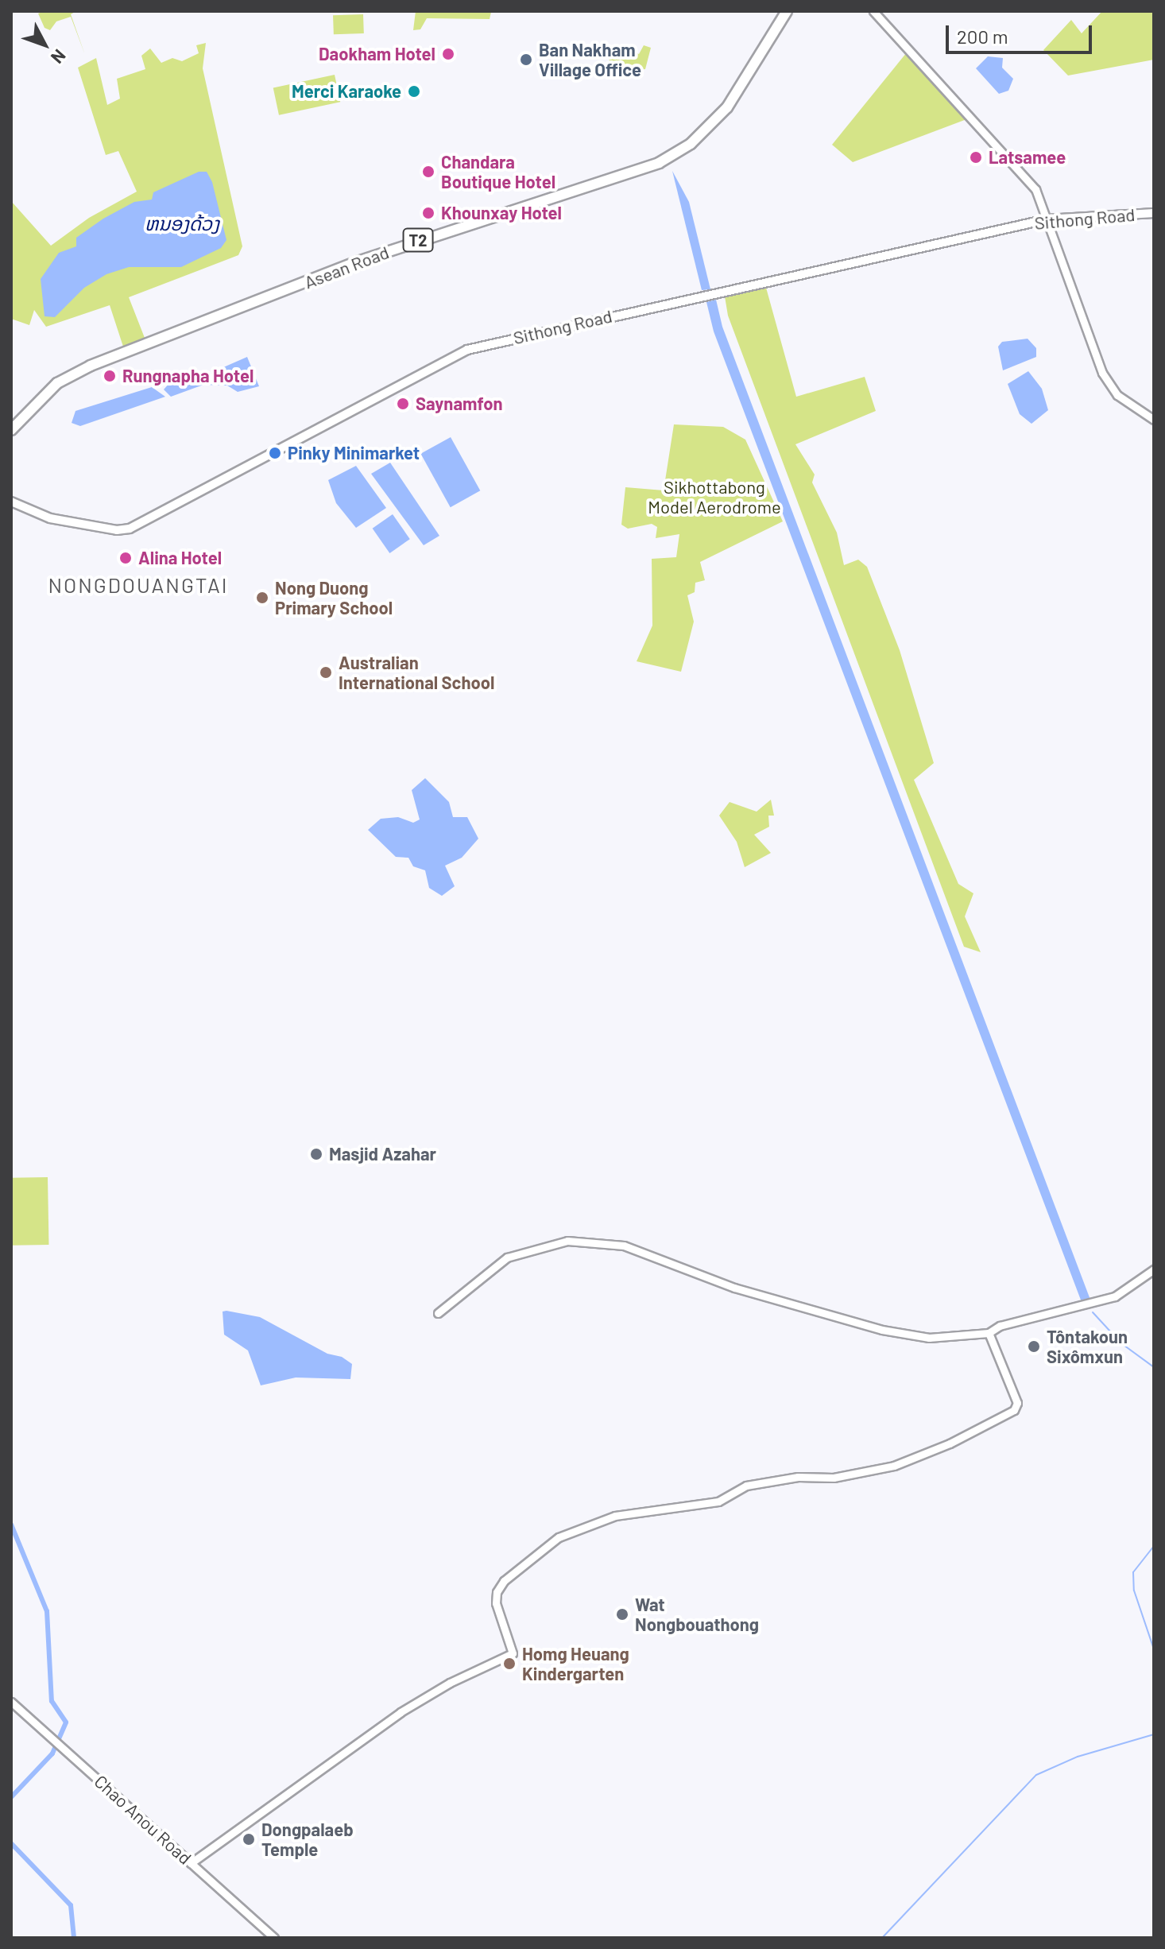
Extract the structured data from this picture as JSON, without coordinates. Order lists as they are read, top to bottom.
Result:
{
  "streets": {
    "main road": ["Sithong Road", "T2", "Asean Road"],
    "street": ["Chao Anou Road"]
  },
  "districts": ["NONGDOUANGTAI"],
  "water": ["ຫນອງດ້ວງ"],
  "parks": ["Sikhottabong Model Aerodrome"],
  "places": [
    "Daokham Hotel",
    "Ban Nakham Village Office",
    "Merci Karaoke",
    "Latsamee",
    "Chandara Boutique Hotel",
    "Khounxay Hotel",
    "Rungnapha Hotel",
    "Saynamfon",
    "Pinky Minimarket",
    "Alina Hotel",
    "Nong Duong Primary School",
    "Australian International School",
    "Masjid Azahar",
    "Tôntakoun Sixômxun",
    "Wat Nongbouathong",
    "Homg Heuang Kindergarten",
    "Dongpalaeb Temple"
  ],
  "scale_bar": "200 m",
  "north": "bottom right"
}
